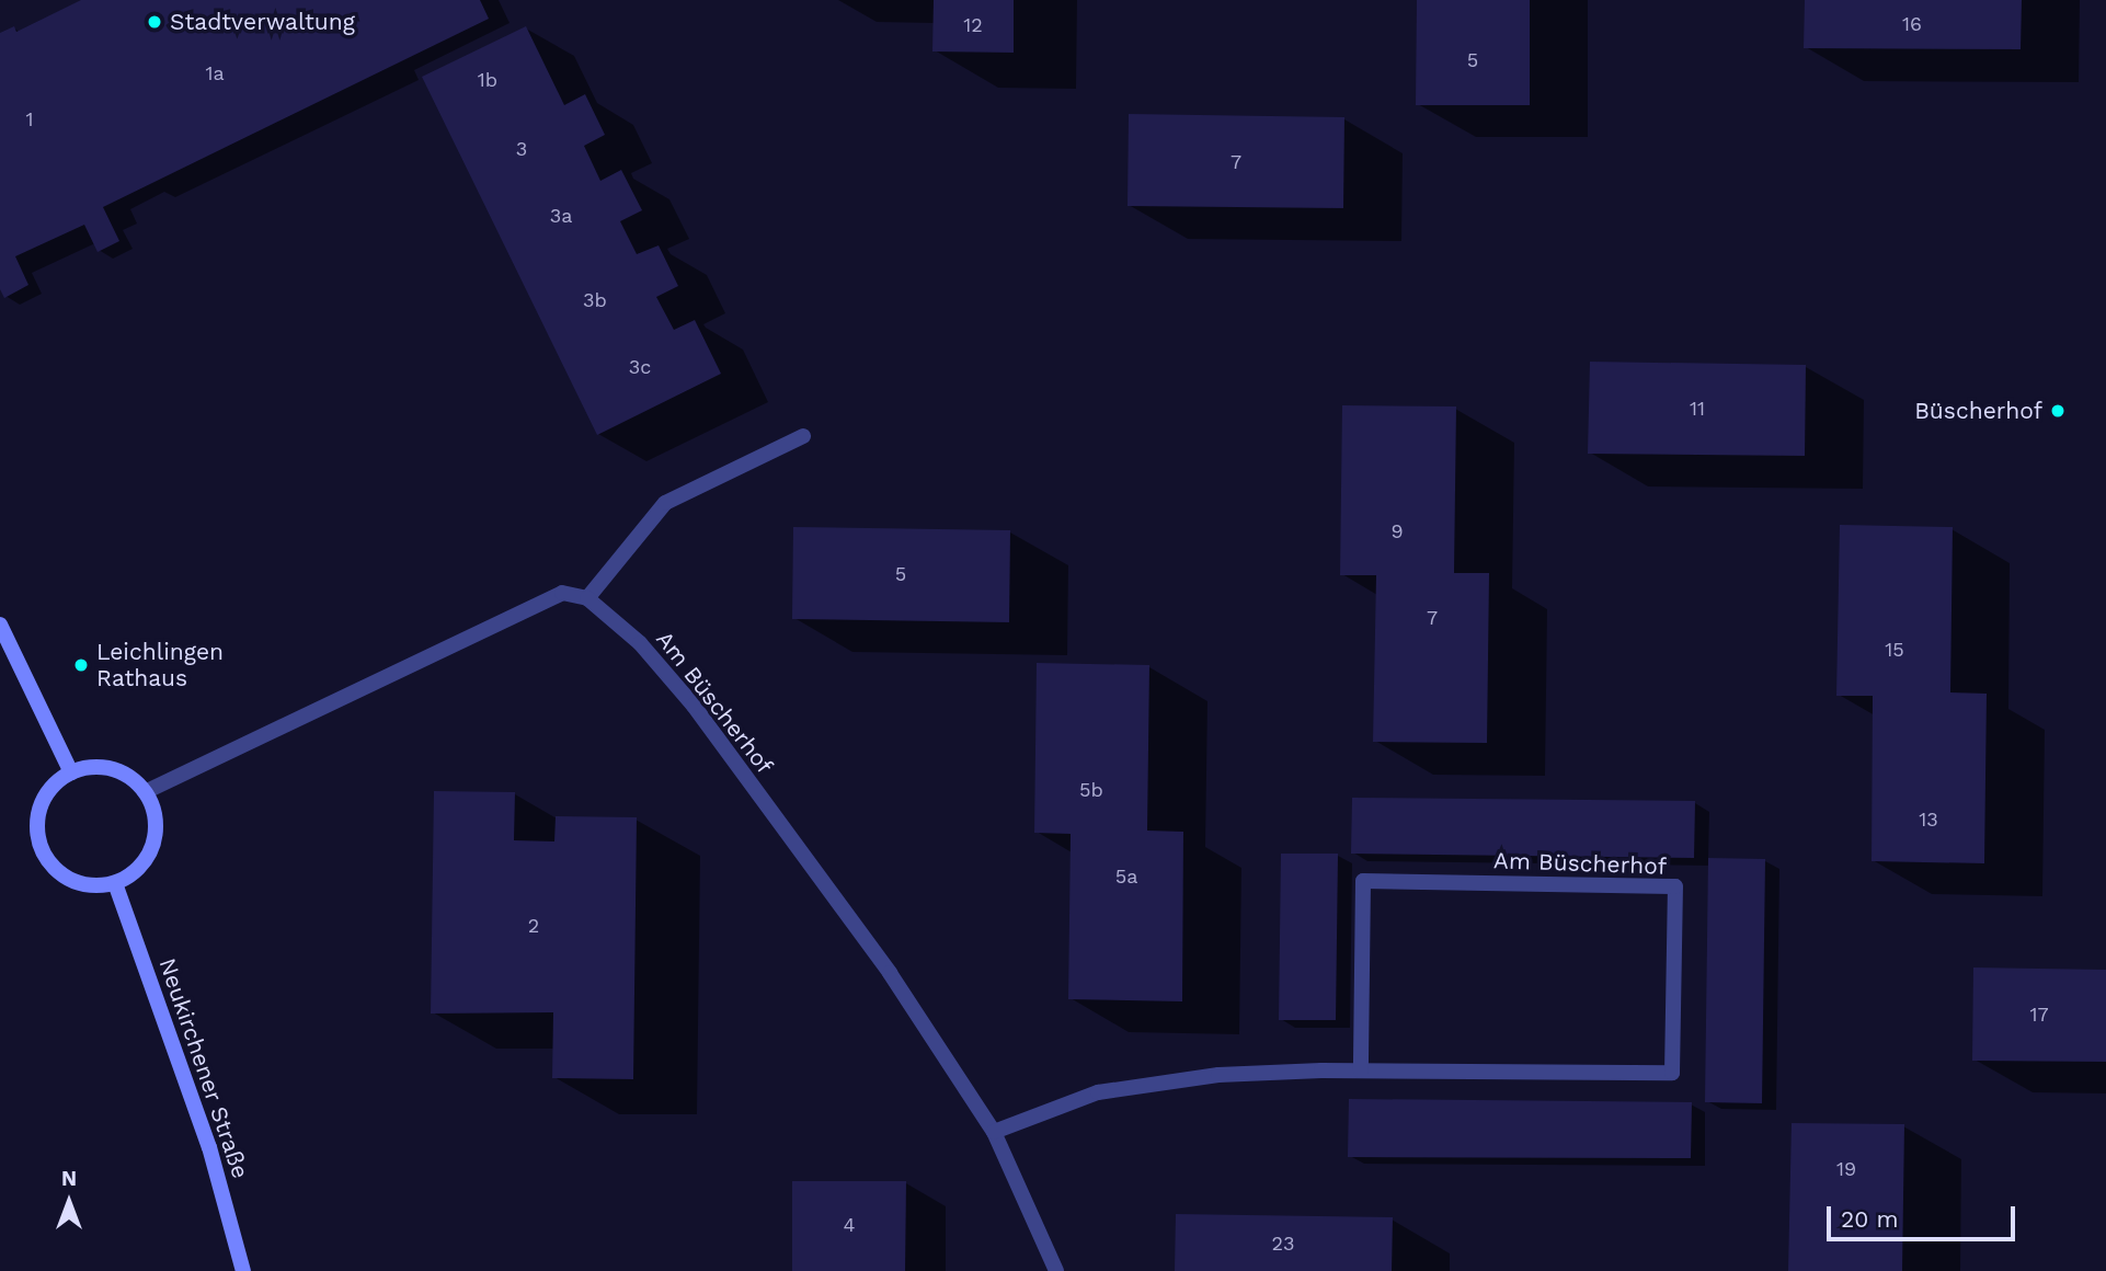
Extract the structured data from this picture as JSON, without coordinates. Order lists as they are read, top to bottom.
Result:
{
  "streets": {
    "main road": ["Neukirchener Straße"],
    "street": ["Am Büscherhof"]
  },
  "places": ["Stadtverwaltung", "Büscherhof", "Leichlingen Rathaus"],
  "house_numbers": [
    "16",
    "12",
    "5",
    "1a",
    "1b",
    "1",
    "3",
    "7",
    "3a",
    "3b",
    "3c",
    "11",
    "9",
    "5",
    "7",
    "15",
    "5b",
    "13",
    "5a",
    "2",
    "17",
    "19",
    "4",
    "23"
  ],
  "scale_bar": "20 m",
  "north": "top"
}
